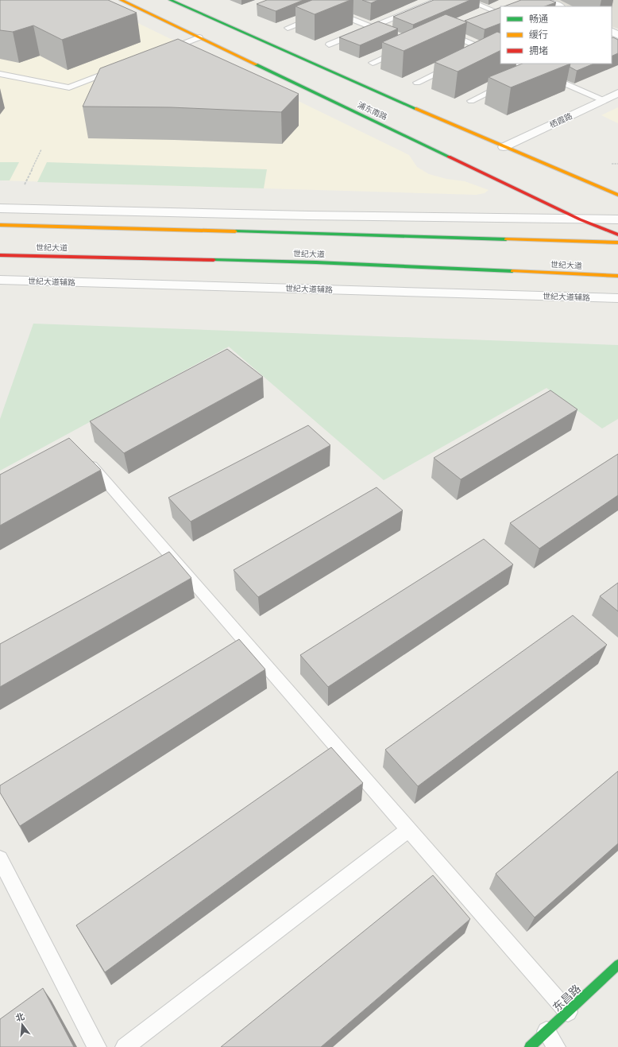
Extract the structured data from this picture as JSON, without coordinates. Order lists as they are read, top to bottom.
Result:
{
  "streets": {
    "main road": ["浦东南路", "世纪大道", "东昌路"],
    "street": ["栖霞路", "世纪大道辅路"]
  },
  "crossings": [
    ["浦东南路", "栖霞路"]
  ],
  "legend": ["畅通", "缓行", "拥堵"],
  "north": "top"
}
